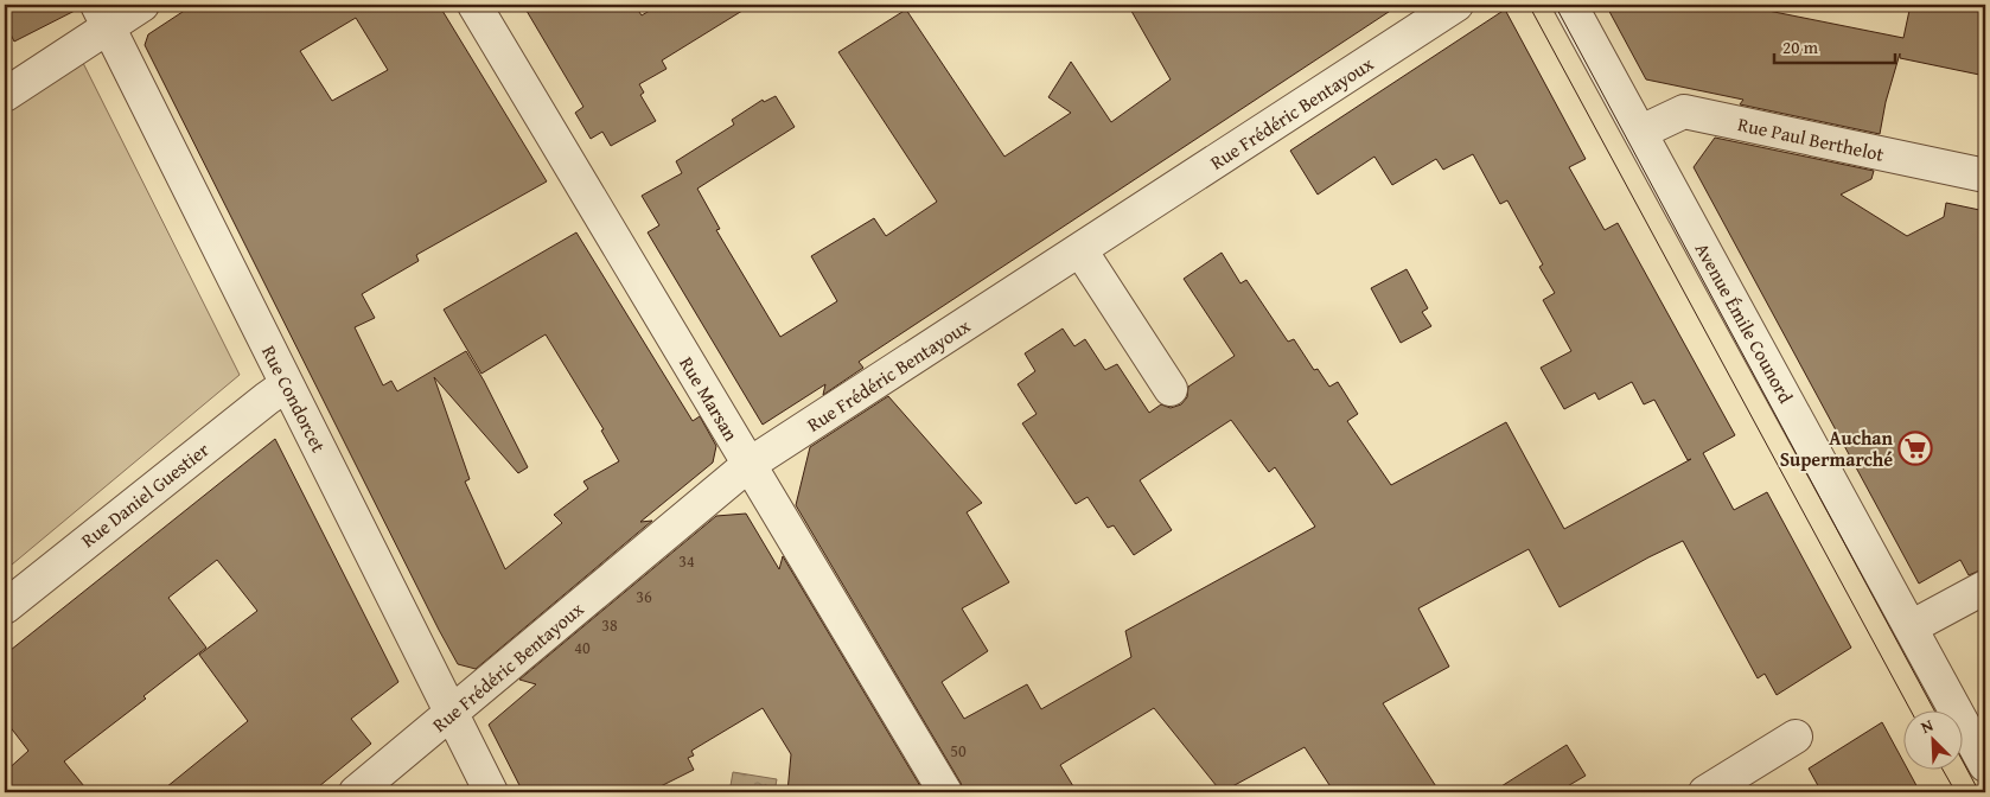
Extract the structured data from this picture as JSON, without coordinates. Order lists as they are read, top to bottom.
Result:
{
  "streets": {
    "street": [
      "Rue Frédéric Bentayoux",
      "Rue Paul Berthelot",
      "Avenue Émile Counord",
      "Rue Condorcet",
      "Rue Marsan",
      "Rue Daniel Guestier"
    ]
  },
  "crossings": [
    ["Rue Frédéric Bentayoux", "Rue Condorcet"],
    ["Rue Frédéric Bentayoux", "Rue Marsan"],
    ["Rue Paul Berthelot", "Avenue Émile Counord"],
    ["Rue Condorcet", "Rue Daniel Guestier"]
  ],
  "places": {
    "supermarket": ["Auchan Supermarché"]
  },
  "house_numbers": [
    "34",
    "36",
    "38",
    "40",
    "50"
  ],
  "scale_bar": "20 m",
  "north": "top left"
}
